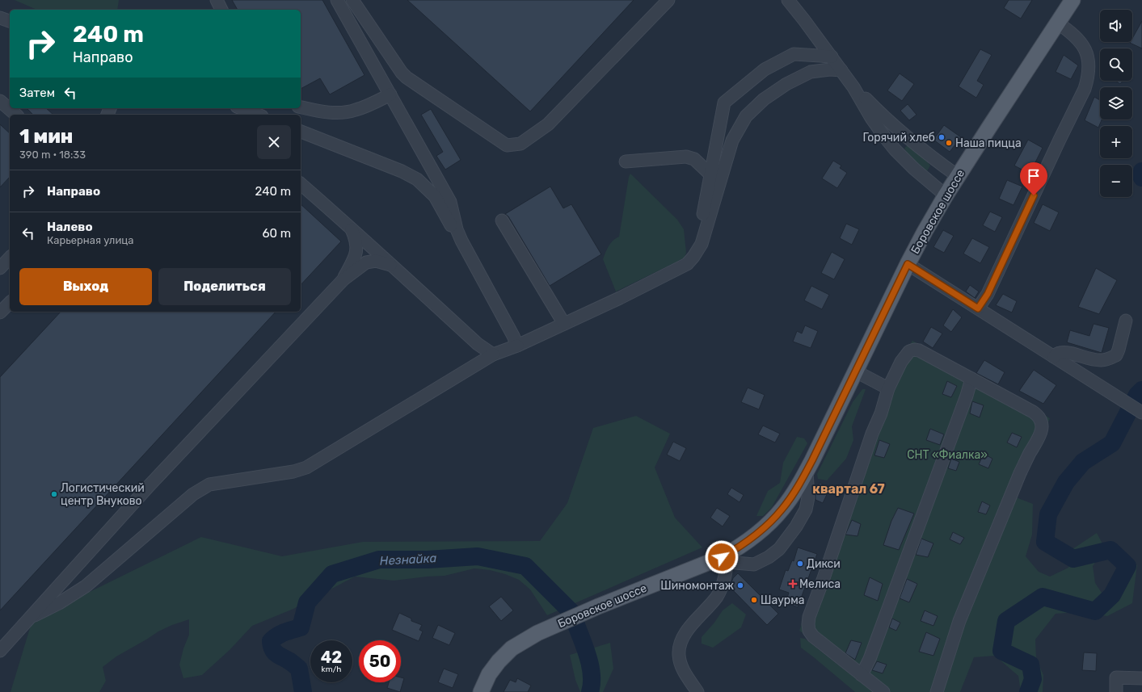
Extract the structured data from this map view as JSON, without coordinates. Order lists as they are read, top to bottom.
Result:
{
  "streets": {
    "main road": ["Боровское шоссе"]
  },
  "districts": ["квартал 67"],
  "water": ["Незнайка"],
  "parks": ["СНТ «Фиалка»"],
  "places": {
    "other": [
      "Горячий хлеб",
      "Наша пицца",
      "Логистический центр Внуково",
      "Дикси",
      "Шиномонтаж",
      "Шаурма"
    ],
    "health": ["Мелиса"]
  },
  "page": {
    "map_buttons": ["+", "−"],
    "turn": ["240 m", "Направо"],
    "then": "Затем",
    "heading": ["1 мин", "390 m · 18:33"],
    "list": [
      {
        "name": "Направо",
        "value": "240 m"
      },
      {
        "name": "Налево",
        "note": "Карьерная улица",
        "value": "60 m"
      }
    ],
    "buttons": ["Выход", "Поделиться"],
    "speed": "42 km/h",
    "limit": "50"
  }
}
